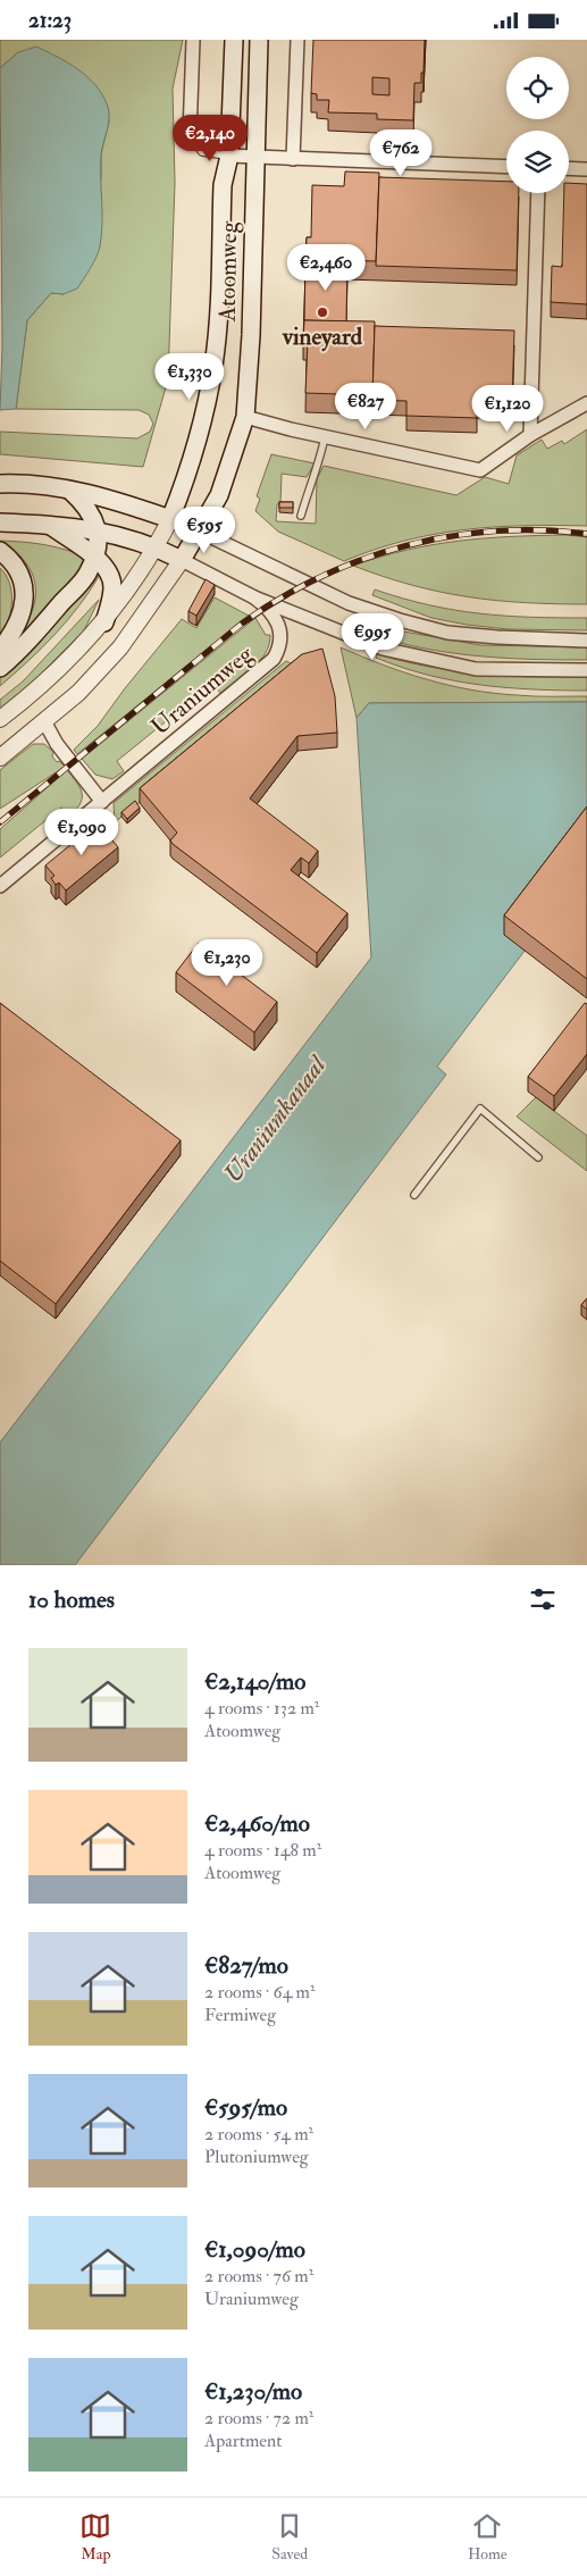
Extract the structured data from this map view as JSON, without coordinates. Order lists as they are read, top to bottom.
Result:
{
  "streets": {
    "main road": ["Atoomweg"],
    "street": ["Uraniumweg"]
  },
  "water": ["Uraniumkanaal"],
  "places": ["vineyard"],
  "page": {
    "status": "21:23",
    "price": [
      "€2,140",
      "€762",
      "€2,460",
      "€1,330",
      "€827",
      "€1,120",
      "€595",
      "€995",
      "€1,090",
      "€1,230"
    ],
    "heading": "10 homes",
    "list": [
      {
        "name": "€2,140/mo",
        "note": "4 rooms · 132 m² · Atoomweg"
      },
      {
        "name": "€2,460/mo",
        "note": "4 rooms · 148 m² · Atoomweg"
      },
      {
        "name": "€827/mo",
        "note": "2 rooms · 64 m² · Fermiweg"
      },
      {
        "name": "€595/mo",
        "note": "2 rooms · 54 m² · Plutoniumweg"
      },
      {
        "name": "€1,090/mo",
        "note": "2 rooms · 76 m² · Uraniumweg"
      },
      {
        "name": "€1,230/mo",
        "note": "2 rooms · 72 m² · Apartment"
      }
    ],
    "tabs": ["Map", "Saved", "Home"]
  }
}
